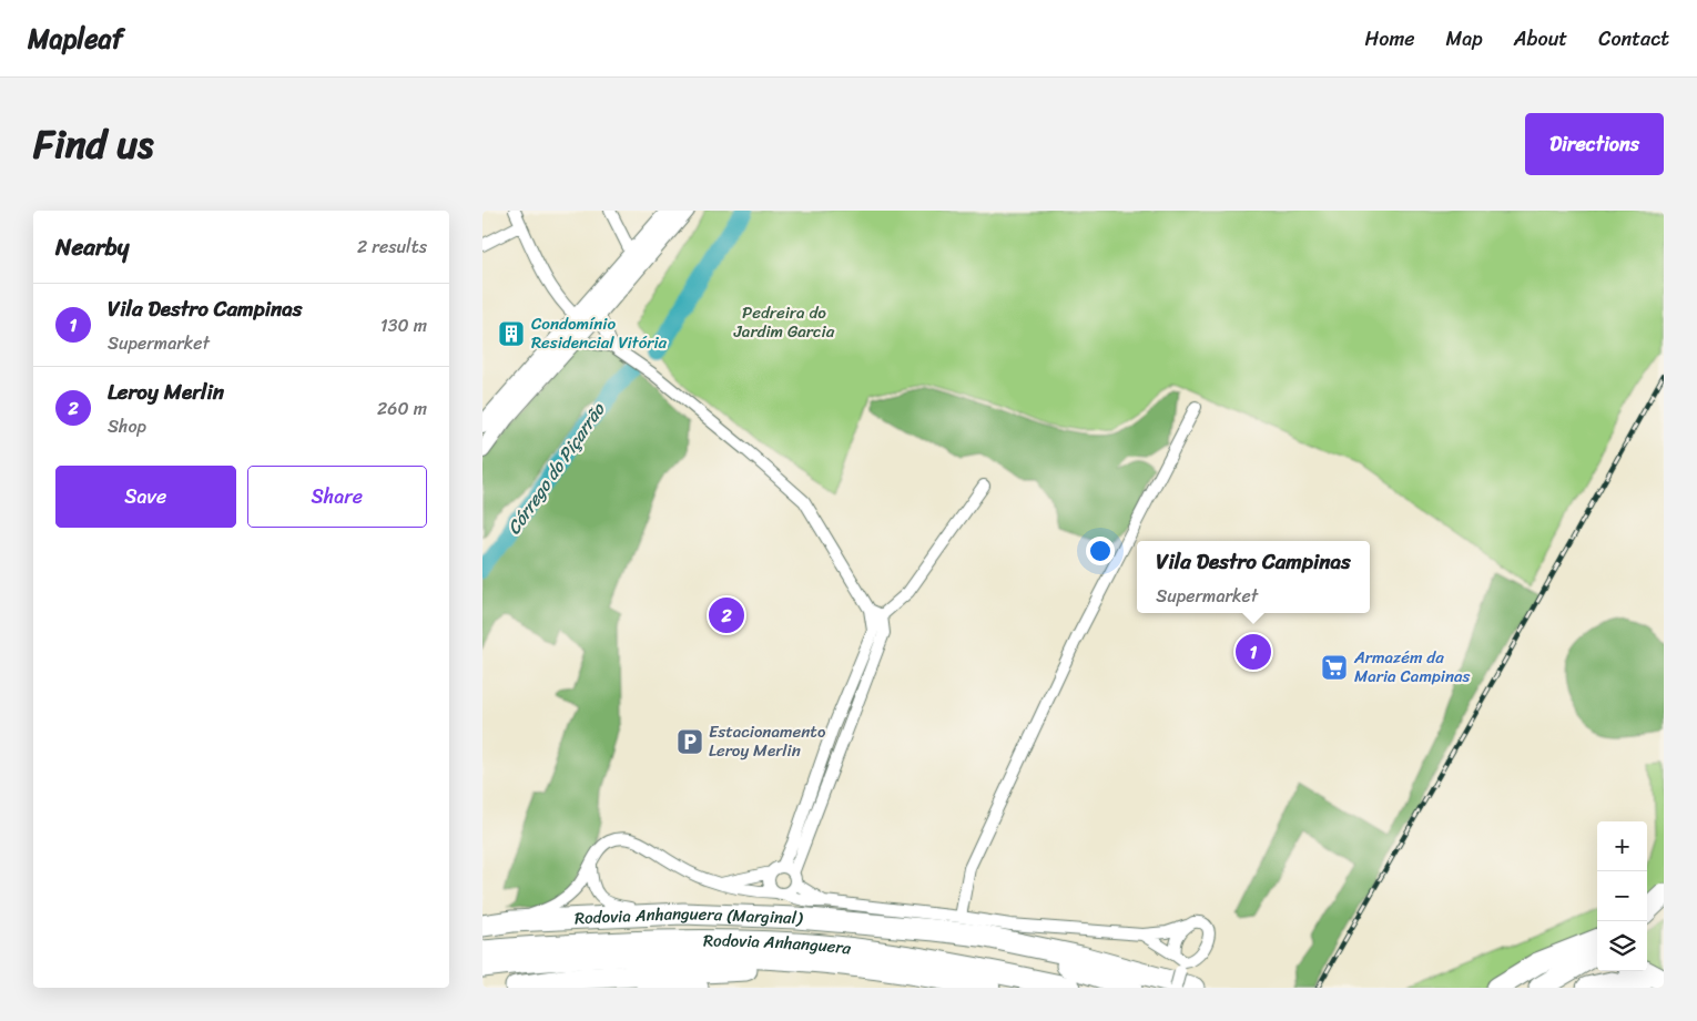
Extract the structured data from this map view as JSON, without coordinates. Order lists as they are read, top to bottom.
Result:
{
  "streets": {
    "highway": ["Rodovia Anhanguera (Marginal)", "Rodovia Anhanguera"]
  },
  "water": ["Córrego do Piçarrão"],
  "parks": ["Pedreira do Jardim Garcia"],
  "places": {
    "building": ["Condomínio Residencial Vitória"],
    "supermarket": ["Armazém da Maria Campinas"],
    "parking": ["Estacionamento Leroy Merlin"]
  },
  "page": {
    "header": "Mapleaf",
    "nav": [
      "Home",
      "Map",
      "About",
      "Contact"
    ],
    "title": "Find us",
    "buttons": [
      "Directions",
      ["Save", "Share"]
    ],
    "heading": ["Nearby", "2 results"],
    "list": [
      {
        "mark": "1",
        "name": "Vila Destro Campinas",
        "note": "Supermarket",
        "value": "130 m"
      },
      {
        "mark": "2",
        "name": "Leroy Merlin",
        "note": "Shop",
        "value": "260 m"
      }
    ],
    "popup": ["Vila Destro Campinas", "Supermarket"],
    "pins": ["2", "1"],
    "map_buttons": ["+", "−"]
  }
}
